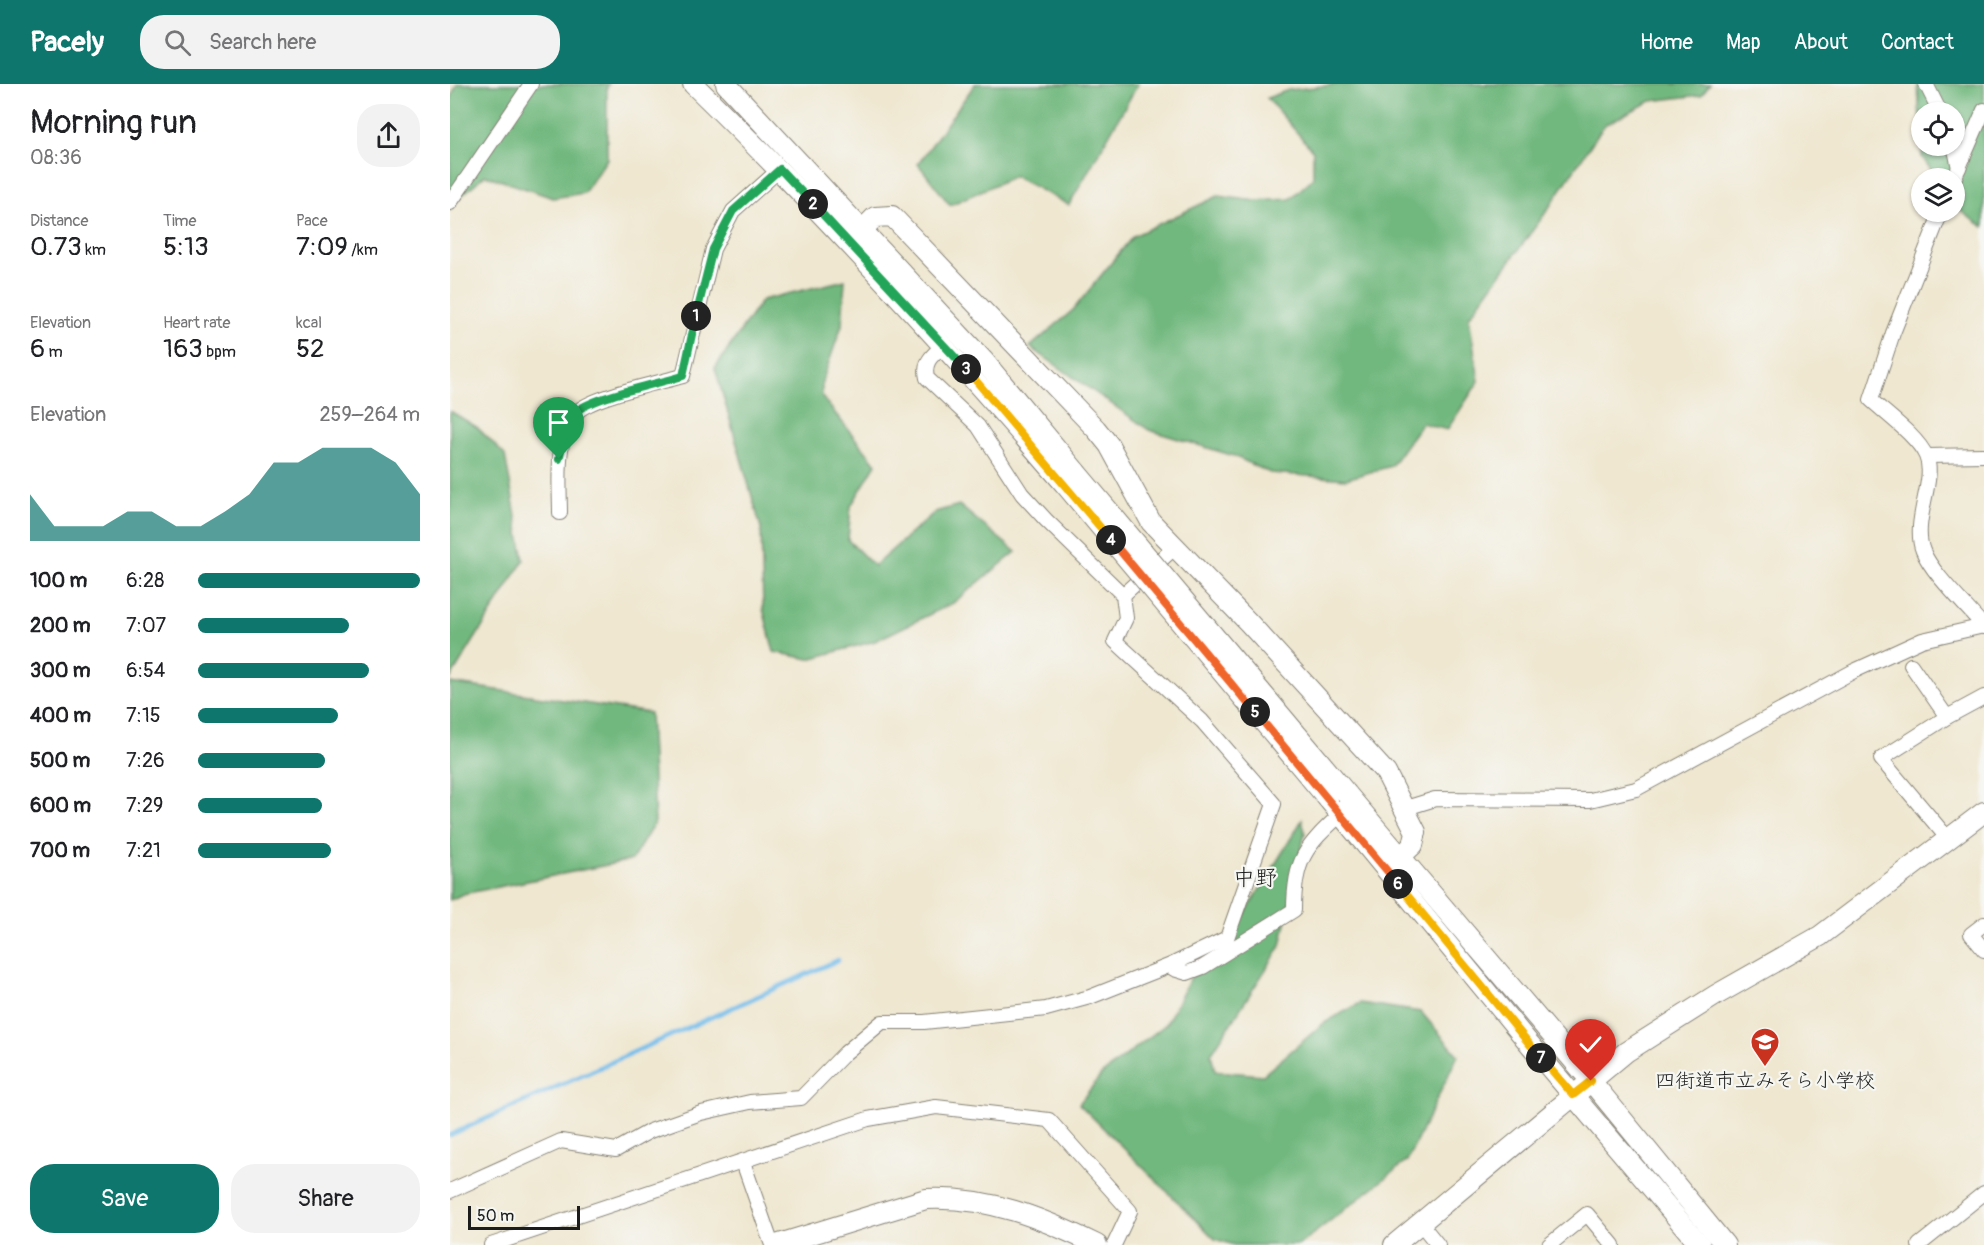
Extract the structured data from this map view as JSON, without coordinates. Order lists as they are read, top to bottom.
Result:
{
  "districts": ["中野"],
  "places": {
    "school or university": ["四街道市立みそら小学校"]
  },
  "scale_bar": "50 m",
  "page": {
    "header": "Pacely",
    "search": "Search here",
    "nav": [
      "Home",
      "Map",
      "About",
      "Contact"
    ],
    "heading": ["Morning run", "08:36"],
    "stats": [
      ["Distance", "0.73 km"],
      ["Time", "5:13"],
      ["Pace", "7:09 /km"],
      ["Elevation", "6 m"],
      ["Heart rate", "163 bpm"],
      ["kcal", "52"]
    ],
    "pins": [
      "2",
      "1",
      "3",
      "4",
      "5",
      "6",
      "7"
    ],
    "chart": ["Elevation", "259–264 m"],
    "list": [
      {
        "name": "100 m",
        "note": "6:28"
      },
      {
        "name": "200 m",
        "note": "7:07"
      },
      {
        "name": "300 m",
        "note": "6:54"
      },
      {
        "name": "400 m",
        "note": "7:15"
      },
      {
        "name": "500 m",
        "note": "7:26"
      },
      {
        "name": "600 m",
        "note": "7:29"
      },
      {
        "name": "700 m",
        "note": "7:21"
      }
    ],
    "buttons": ["Save", "Share"],
    "scale": "50 m"
  }
}
